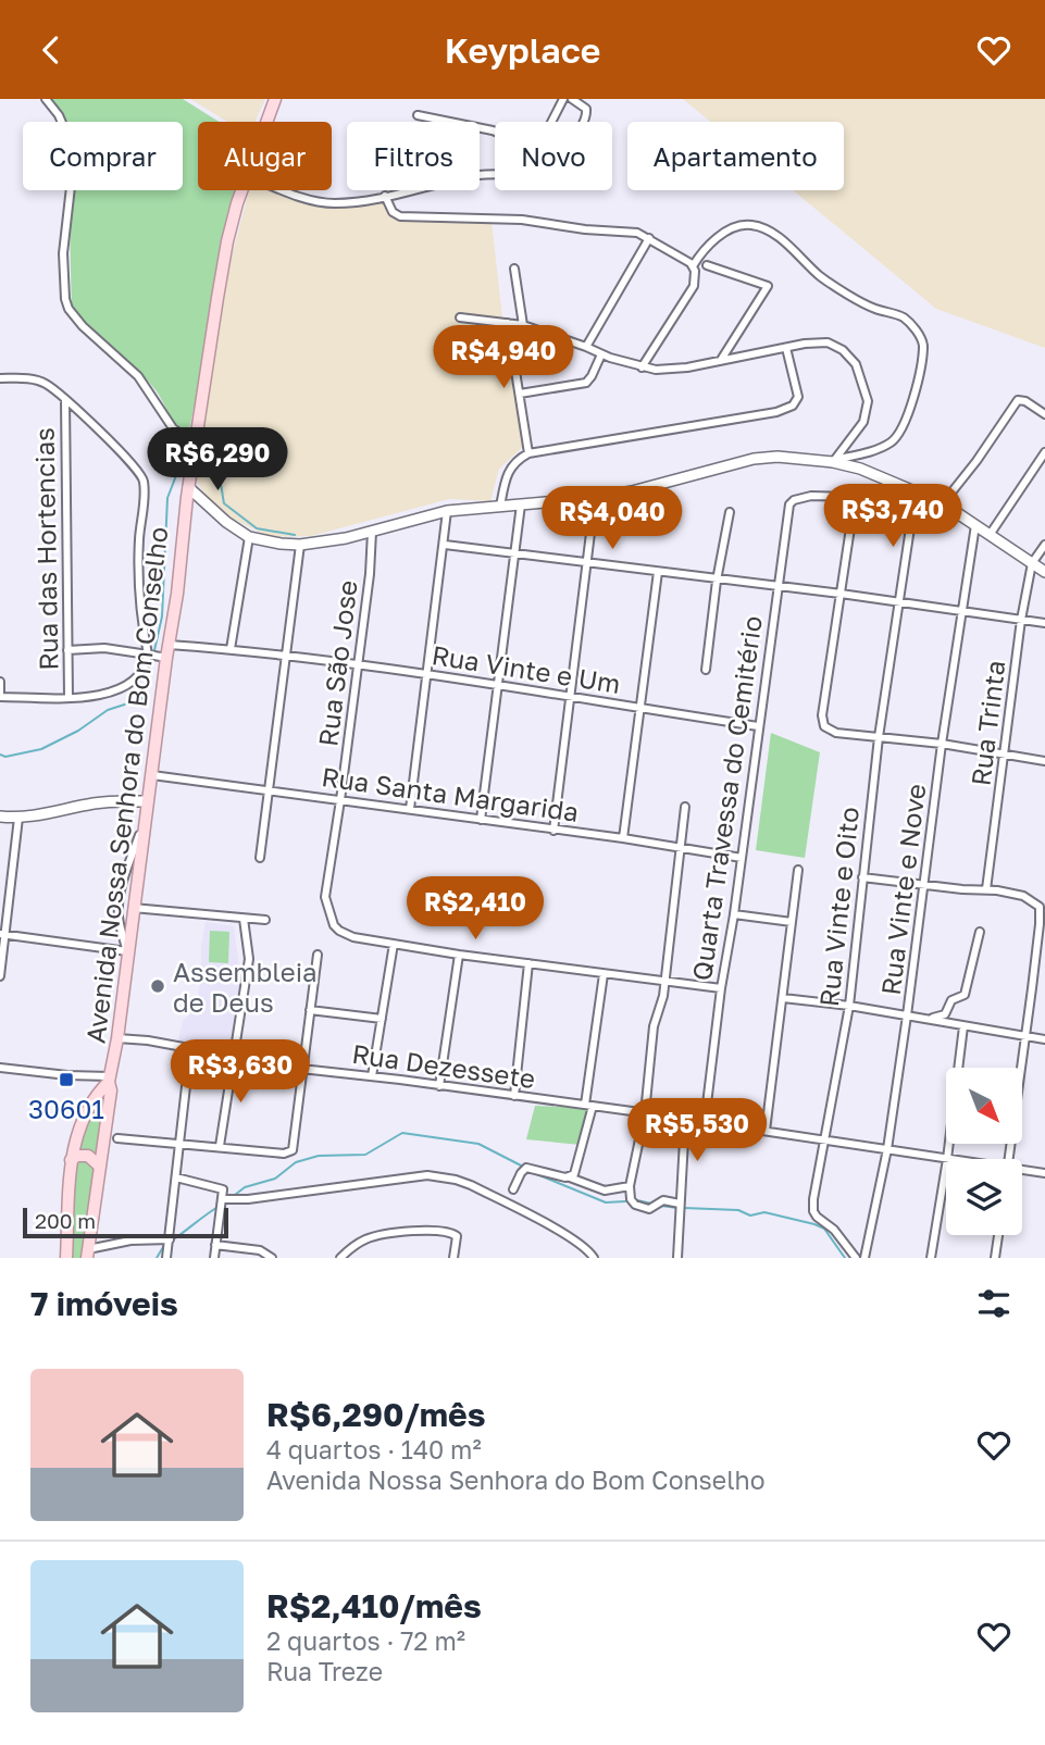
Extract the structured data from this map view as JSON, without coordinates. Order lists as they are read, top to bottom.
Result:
{
  "streets": {
    "main road": ["Avenida Nossa Senhora do Bom Conselho"],
    "street": [
      "Rua das Hortencias",
      "Rua São Jose",
      "Rua Vinte e Um",
      "Rua Trinta",
      "Rua Santa Margarida",
      "Quarta Travessa do Cemitério",
      "Rua Vinte e Nove",
      "Rua Vinte e Oito",
      "Rua Dezessete"
    ]
  },
  "crossings": [
    ["Rua São Jose", "Rua Vinte e Um"],
    ["Rua São Jose", "Rua Santa Margarida"],
    ["Rua São Jose", "Quarta Travessa do Cemitério"],
    ["Rua Vinte e Um", "Avenida Nossa Senhora do Bom Conselho"],
    ["Rua Vinte e Um", "Quarta Travessa do Cemitério"],
    ["Avenida Nossa Senhora do Bom Conselho", "Rua Santa Margarida"],
    ["Avenida Nossa Senhora do Bom Conselho", "Rua Dezessete"],
    ["Rua Santa Margarida", "Quarta Travessa do Cemitério"],
    ["Quarta Travessa do Cemitério", "Rua Dezessete"],
    ["Rua Vinte e Nove", "Rua Dezessete"],
    ["Rua Vinte e Oito", "Rua Dezessete"]
  ],
  "places": {
    "other": ["Assembleia de Deus"],
    "transit": ["30601"]
  },
  "scale_bar": "200 m",
  "north": "bottom right",
  "page": {
    "header": "Keyplace",
    "chip": [
      "Comprar",
      "Alugar",
      "Filtros",
      "Novo",
      "Apartamento"
    ],
    "price": [
      "R$4,940",
      "R$6,290",
      "R$3,740",
      "R$4,040",
      "R$2,410",
      "R$3,630",
      "R$5,530"
    ],
    "scale": "200 m",
    "heading": "7 imóveis",
    "list": [
      {
        "name": "R$6,290/mês",
        "note": "4 quartos · 140 m² · Avenida Nossa Senhora do Bom Conselho"
      },
      {
        "name": "R$2,410/mês",
        "note": "2 quartos · 72 m² · Rua Treze"
      }
    ]
  }
}
